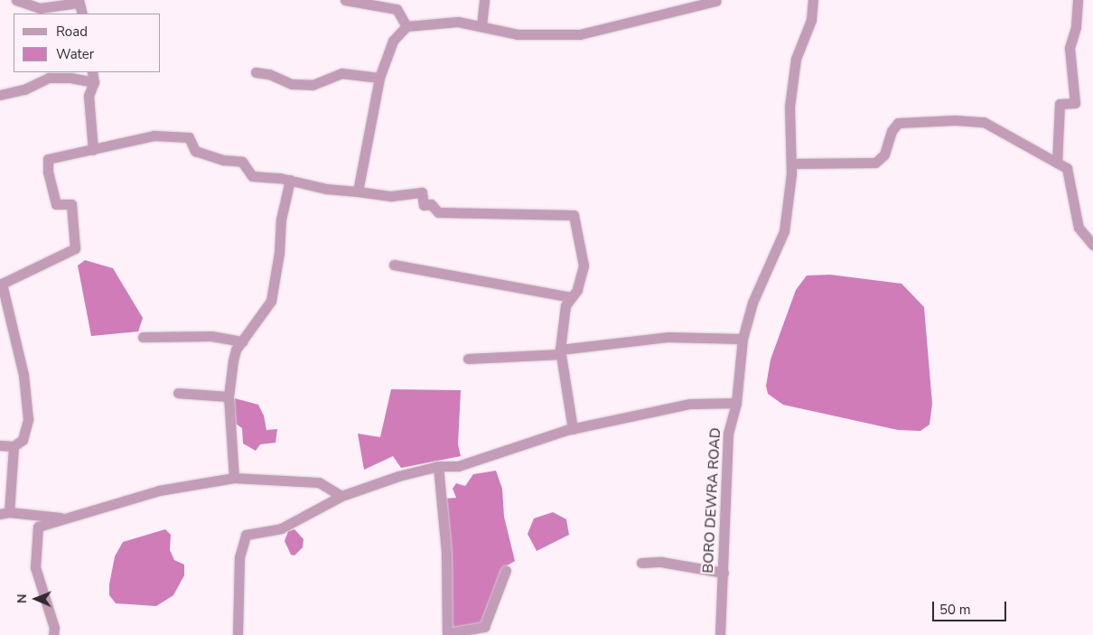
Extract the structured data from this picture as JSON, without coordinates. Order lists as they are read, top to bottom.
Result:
{
  "streets": {
    "street": ["BORO DEWRA ROAD"]
  },
  "legend": ["Road", "Water"],
  "scale_bar": "50 m",
  "north": "left"
}
